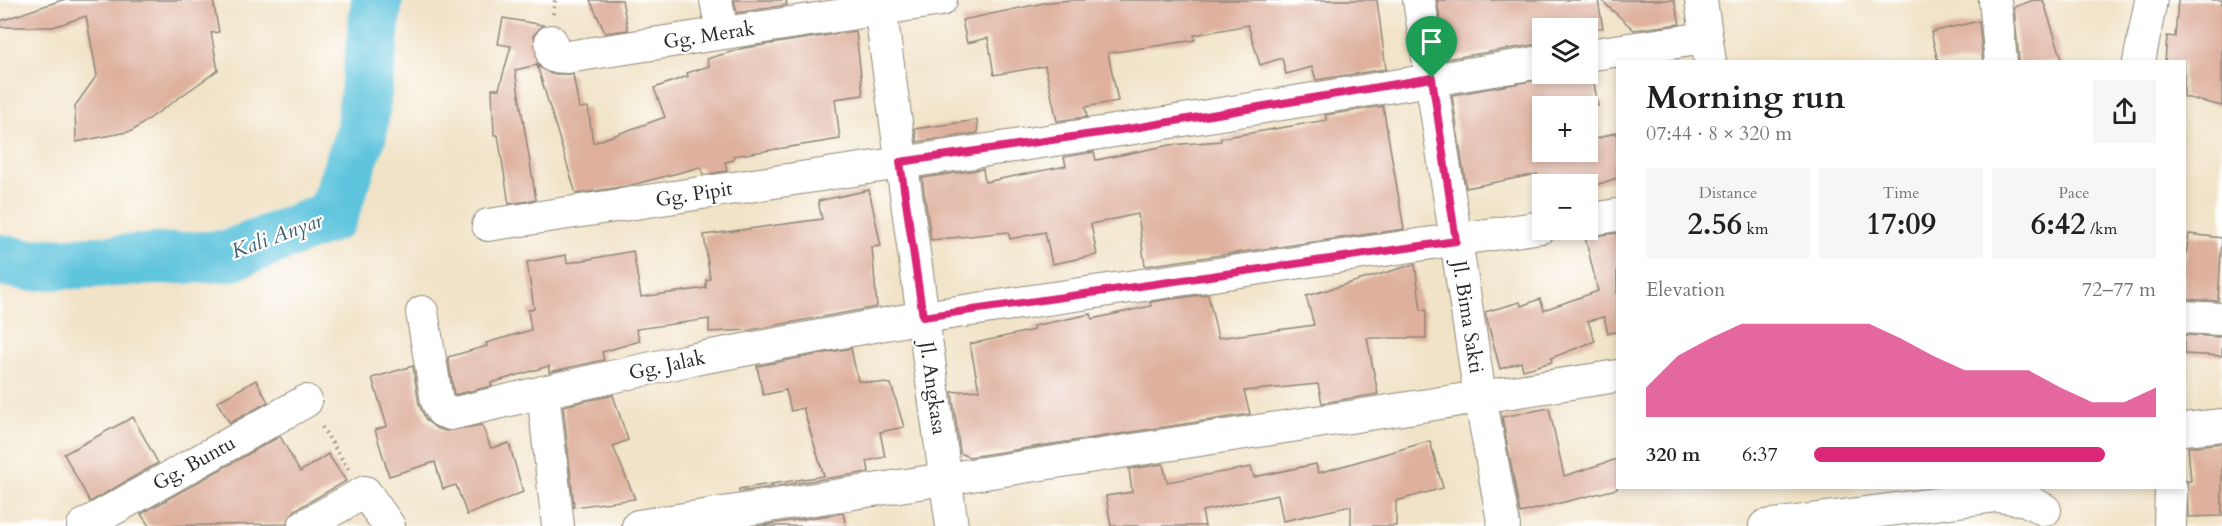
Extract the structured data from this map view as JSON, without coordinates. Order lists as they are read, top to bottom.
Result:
{
  "streets": {
    "street": [
      "Gg. Merak",
      "Gg. Pipit",
      "Jl. Bima Sakti",
      "Gg. Jalak",
      "Jl. Angkasa",
      "Gg. Buntu"
    ]
  },
  "crossings": [
    ["Gg. Merak", "Jl. Angkasa"],
    ["Gg. Pipit", "Jl. Bima Sakti"],
    ["Gg. Pipit", "Jl. Angkasa"],
    ["Jl. Bima Sakti", "Gg. Jalak"],
    ["Gg. Jalak", "Jl. Angkasa"]
  ],
  "water": ["Kali Anyar"],
  "page": {
    "map_buttons": ["+", "−"],
    "heading": ["Morning run", "07:44 · 8 × 320 m"],
    "stats": [
      ["Distance", "2.56 km"],
      ["Time", "17:09"],
      ["Pace", "6:42 /km"]
    ],
    "chart": ["Elevation", "72–77 m"],
    "list": [
      {
        "name": "320 m",
        "note": "6:37"
      }
    ]
  }
}
